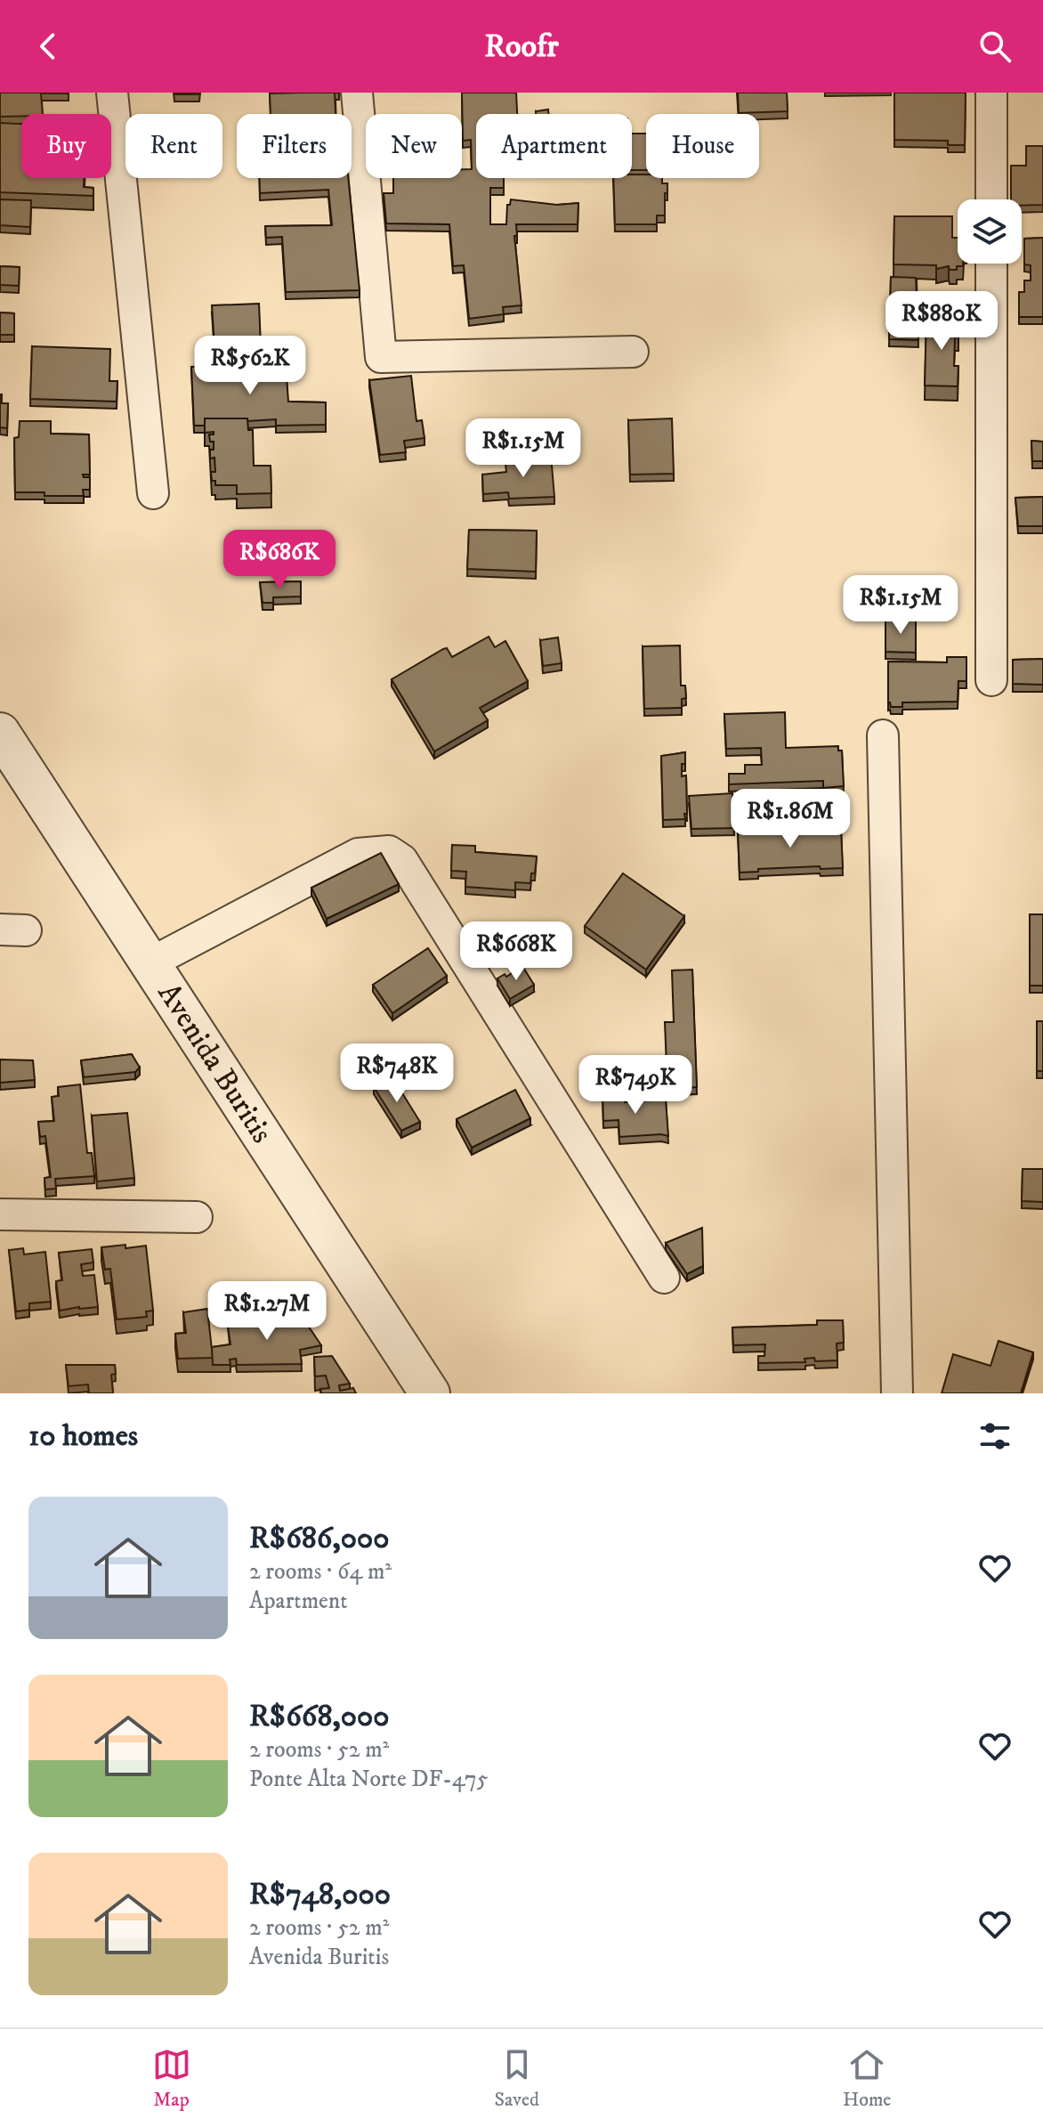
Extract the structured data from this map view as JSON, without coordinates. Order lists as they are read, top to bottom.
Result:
{
  "streets": {
    "street": ["Avenida Buritis"]
  },
  "page": {
    "header": "Roofr",
    "chip": [
      "Buy",
      "Rent",
      "Filters",
      "New",
      "Apartment",
      "House"
    ],
    "price": [
      "R$880K",
      "R$562K",
      "R$1.15M",
      "R$686K",
      "R$1.15M",
      "R$1.86M",
      "R$668K",
      "R$748K",
      "R$749K",
      "R$1.27M"
    ],
    "heading": "10 homes",
    "list": [
      {
        "name": "R$686,000",
        "note": "2 rooms · 64 m² · Apartment"
      },
      {
        "name": "R$668,000",
        "note": "2 rooms · 52 m² · Ponte Alta Norte DF-475"
      },
      {
        "name": "R$748,000",
        "note": "2 rooms · 52 m² · Avenida Buritis"
      }
    ],
    "tabs": ["Map", "Saved", "Home"]
  }
}
